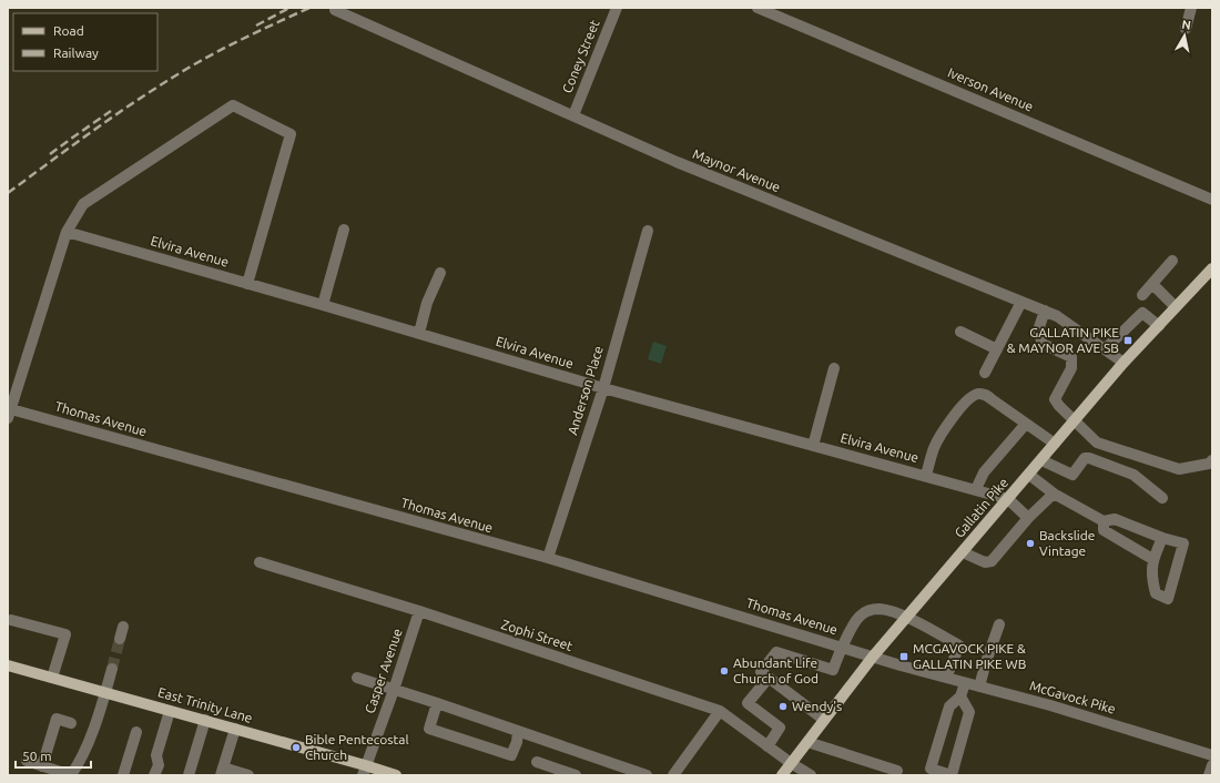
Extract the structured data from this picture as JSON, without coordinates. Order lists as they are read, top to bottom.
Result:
{
  "streets": {
    "main road": ["Gallatin Pike", "East Trinity Lane"],
    "street": [
      "Coney Street",
      "Iverson Avenue",
      "Maynor Avenue",
      "Elvira Avenue",
      "Anderson Place",
      "Thomas Avenue",
      "Zophi Street",
      "Casper Avenue",
      "McGavock Pike"
    ]
  },
  "crossings": [
    ["Coney Street", "Maynor Avenue"],
    ["Maynor Avenue", "Gallatin Pike"],
    ["Elvira Avenue", "Anderson Place"],
    ["Elvira Avenue", "Gallatin Pike"],
    ["Anderson Place", "Thomas Avenue"],
    ["Thomas Avenue", "Gallatin Pike"],
    ["Thomas Avenue", "McGavock Pike"],
    ["Gallatin Pike", "Zophi Street"],
    ["Gallatin Pike", "McGavock Pike"],
    ["Zophi Street", "Casper Avenue"],
    ["Casper Avenue", "East Trinity Lane"]
  ],
  "places": {
    "transit": ["GALLATIN PIKE & MAYNOR AVE SB", "MCGAVOCK PIKE & GALLATIN PIKE WB"],
    "other": [
      "Backslide Vintage",
      "Abundant Life Church of God",
      "Wendy's",
      "Bible Pentecostal Church"
    ]
  },
  "legend": ["Road", "Railway"],
  "scale_bar": "50 m",
  "north": "top"
}
